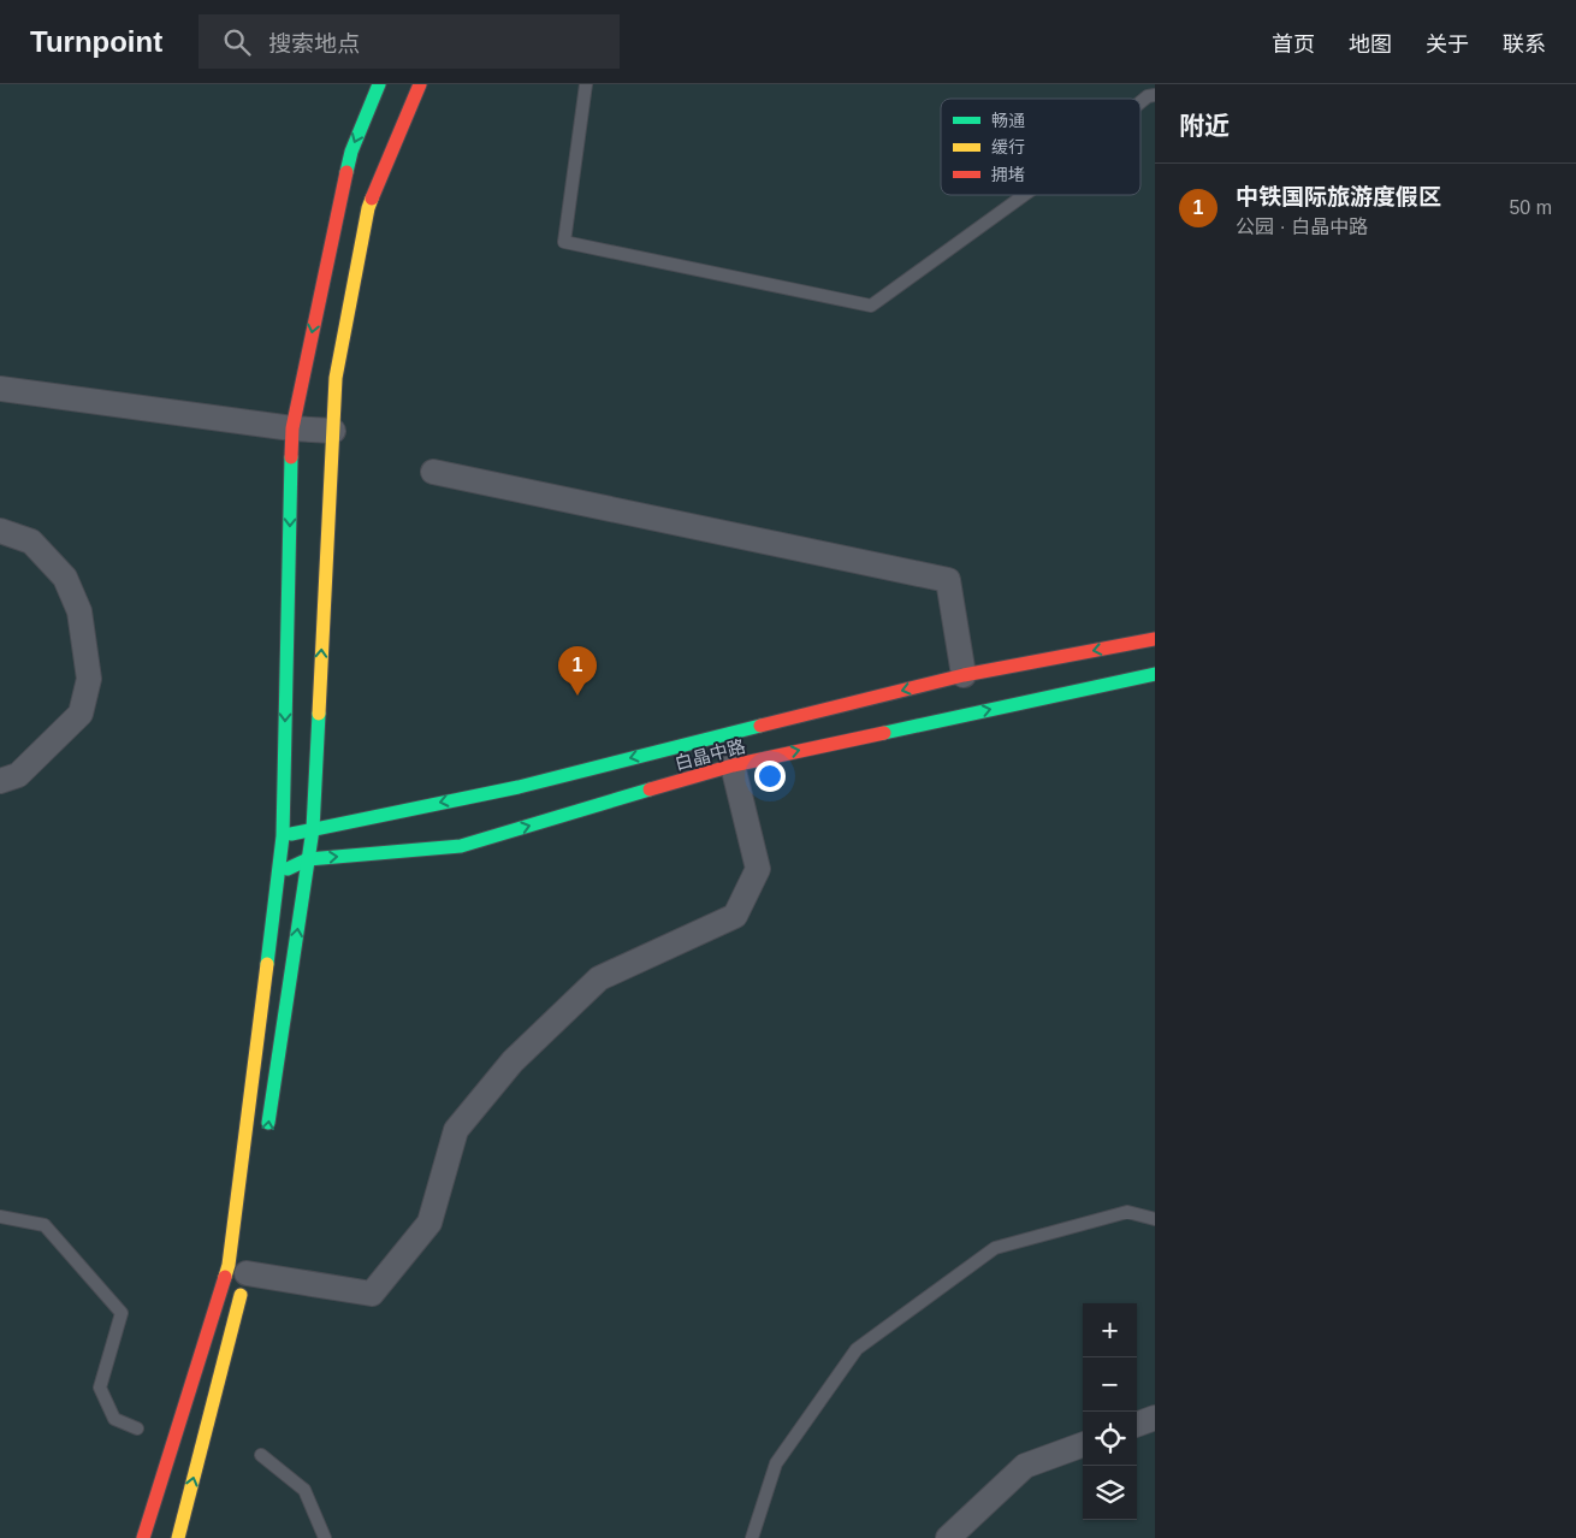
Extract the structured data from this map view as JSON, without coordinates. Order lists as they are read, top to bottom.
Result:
{
  "streets": {
    "street": ["白晶中路"]
  },
  "legend": ["畅通", "缓行", "拥堵"],
  "page": {
    "header": "Turnpoint",
    "search": "搜索地点",
    "nav": [
      "首页",
      "地图",
      "关于",
      "联系"
    ],
    "heading": "附近",
    "list": [
      {
        "mark": "1",
        "name": "中铁国际旅游度假区",
        "note": "公园 · 白晶中路",
        "value": "50 m"
      }
    ],
    "pins": "1",
    "map_buttons": ["+", "−"]
  }
}
